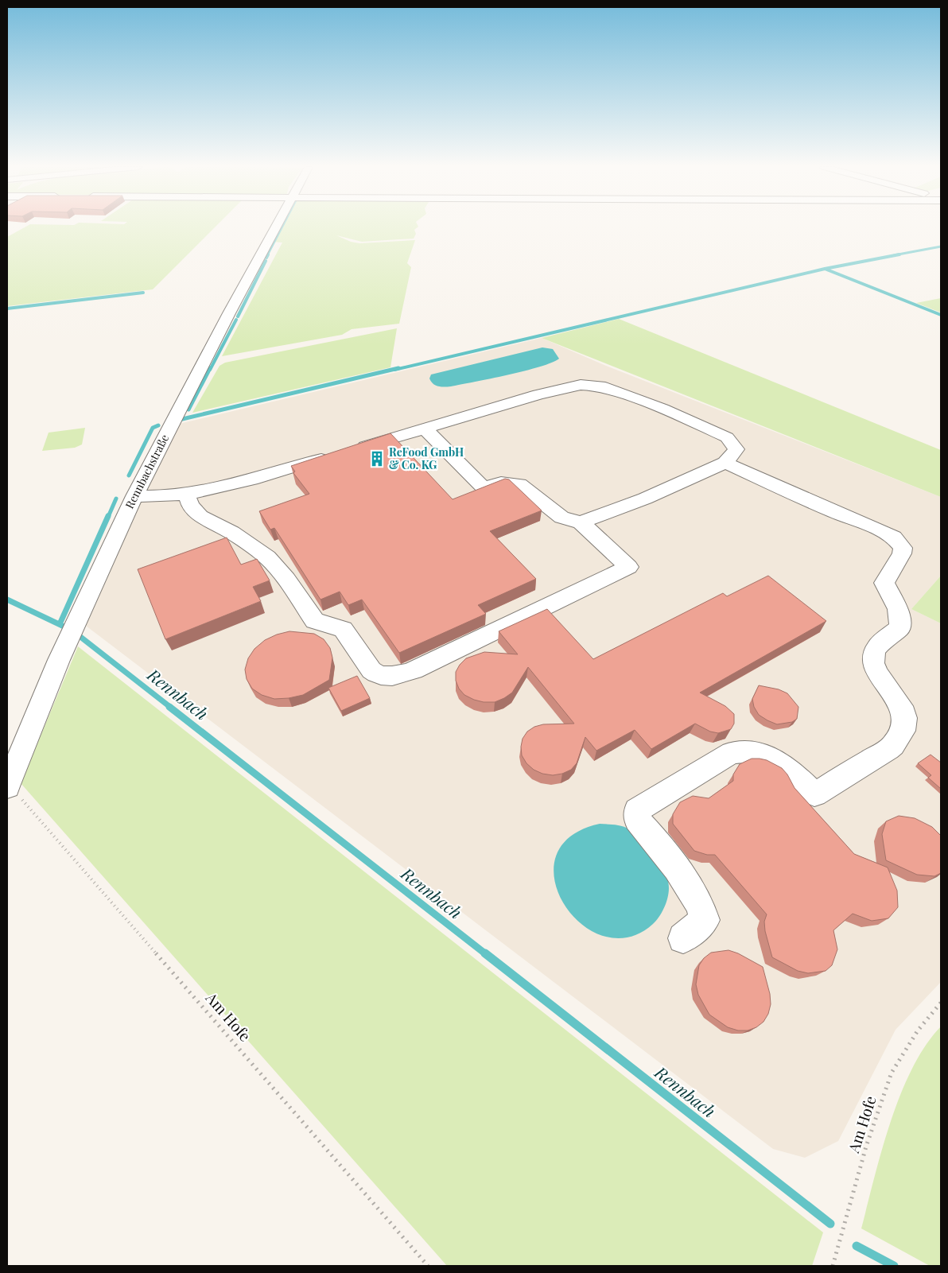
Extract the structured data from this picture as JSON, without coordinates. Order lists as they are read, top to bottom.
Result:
{
  "streets": {
    "street": ["Rennbachstraße"],
    "path": ["Am Hofe"]
  },
  "crossings": [
    ["Rennbachstraße", "Am Hofe"]
  ],
  "water": ["Rennbach"],
  "places": {
    "building": ["ReFood GmbH & Co. KG"]
  }
}
